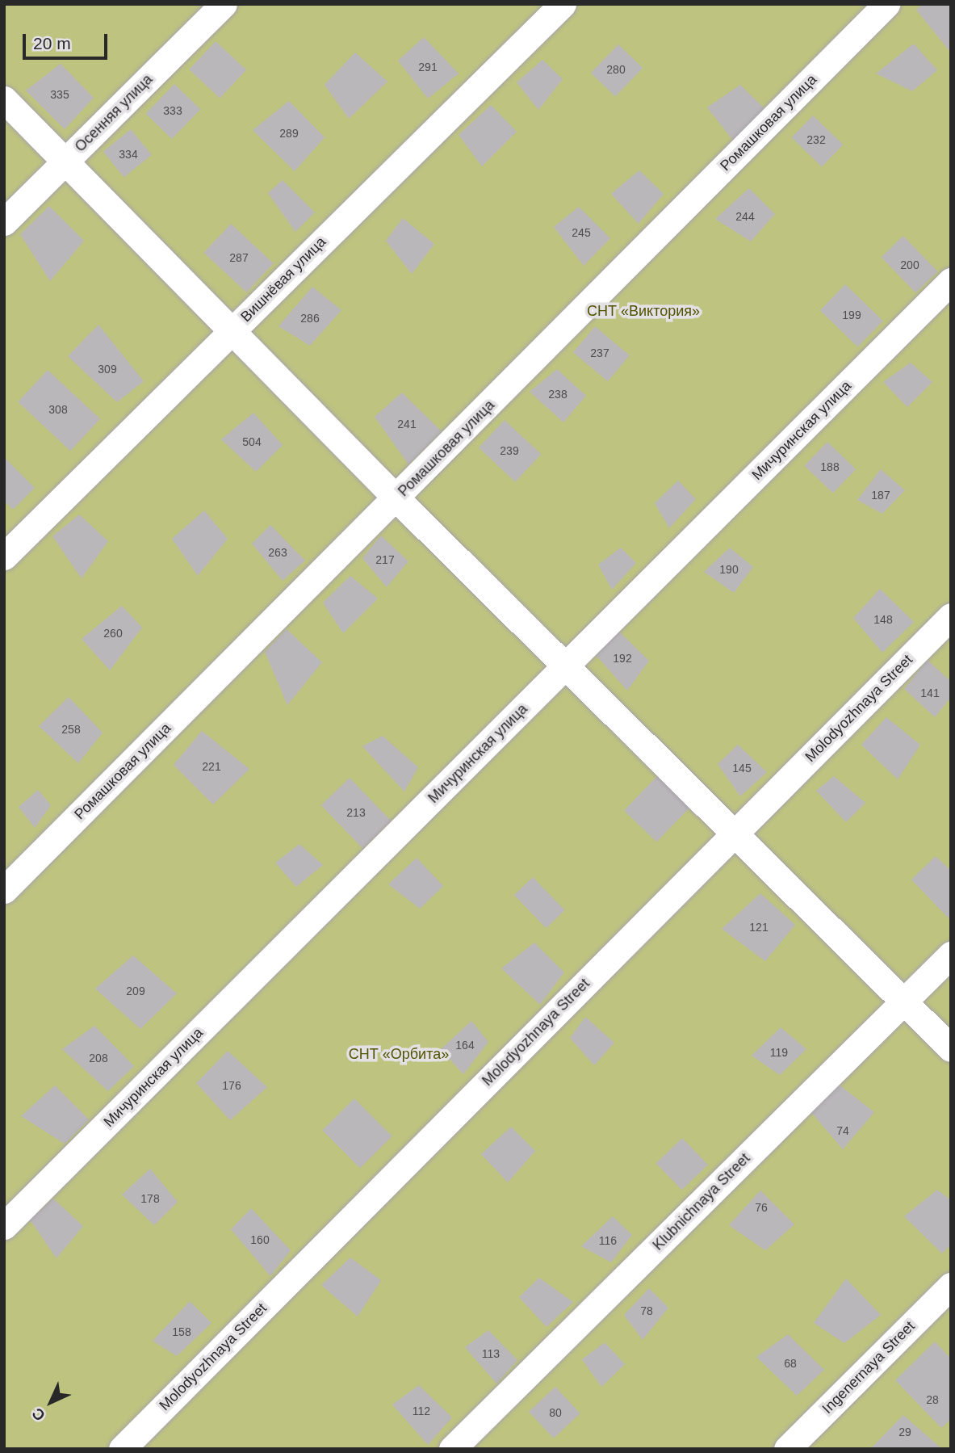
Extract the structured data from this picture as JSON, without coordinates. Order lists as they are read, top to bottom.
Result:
{
  "streets": {
    "street": [
      "Осенняя улица",
      "Ромашковая улица",
      "Вишнёвая улица",
      "Мичуринская улица",
      "Molodyozhnaya Street",
      "Klubnichnaya Street",
      "Ingenernaya Street"
    ]
  },
  "parks": ["СНТ «Виктория»", "СНТ «Орбита»"],
  "house_numbers": [
    "291",
    "280",
    "335",
    "333",
    "289",
    "232",
    "334",
    "244",
    "245",
    "287",
    "200",
    "199",
    "286",
    "237",
    "309",
    "238",
    "308",
    "241",
    "504",
    "239",
    "188",
    "187",
    "263",
    "217",
    "190",
    "148",
    "260",
    "192",
    "141",
    "258",
    "221",
    "145",
    "213",
    "121",
    "209",
    "164",
    "119",
    "208",
    "176",
    "74",
    "178",
    "76",
    "160",
    "116",
    "78",
    "158",
    "113",
    "68",
    "28",
    "112",
    "80",
    "29"
  ],
  "scale_bar": "20 m",
  "north": "bottom left"
}
